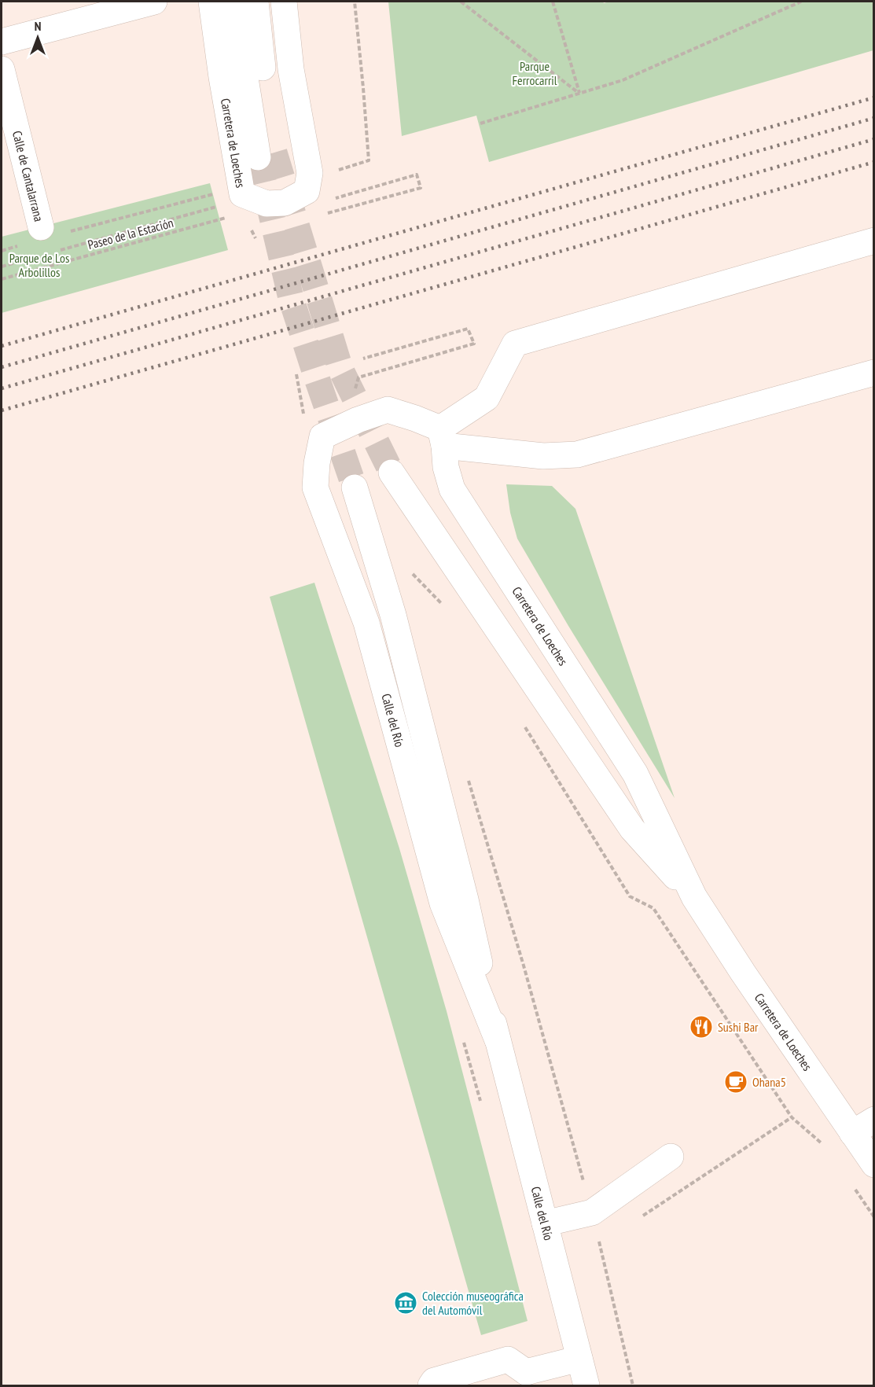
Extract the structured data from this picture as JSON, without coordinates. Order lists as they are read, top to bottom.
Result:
{
  "streets": {
    "street": ["Carretera de Loeches", "Calle de Cantalarrana", "Calle del Río"],
    "path": ["Paseo de la Estación"]
  },
  "crossings": [
    ["Carretera de Loeches", "Calle del Río"]
  ],
  "parks": ["Parque Ferrocarril", "Parque de Los Arbolillos"],
  "places": {
    "restaurant": ["Sushi Bar"],
    "cafe": ["Ohana5"],
    "museum": ["Colección museográfica del Automóvil"]
  },
  "north": "top"
}
